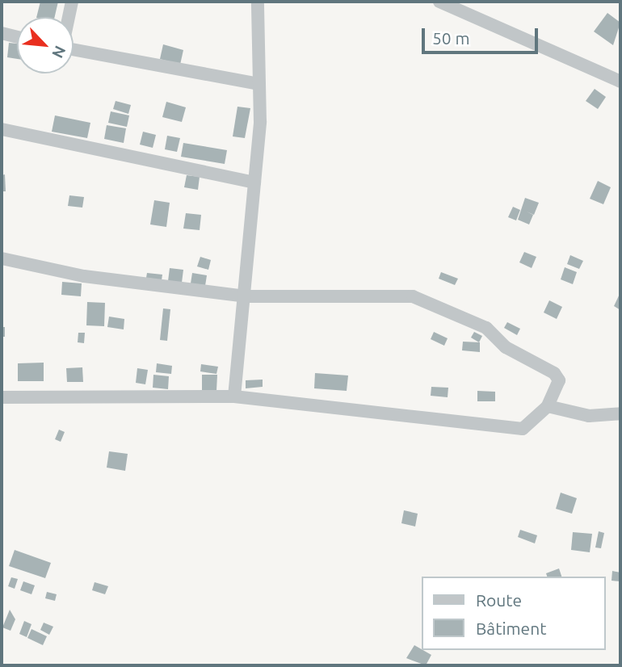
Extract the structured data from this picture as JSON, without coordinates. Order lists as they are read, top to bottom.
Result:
{
  "legend": ["Route", "Bâtiment"],
  "scale_bar": "50 m",
  "north": "bottom right"
}
